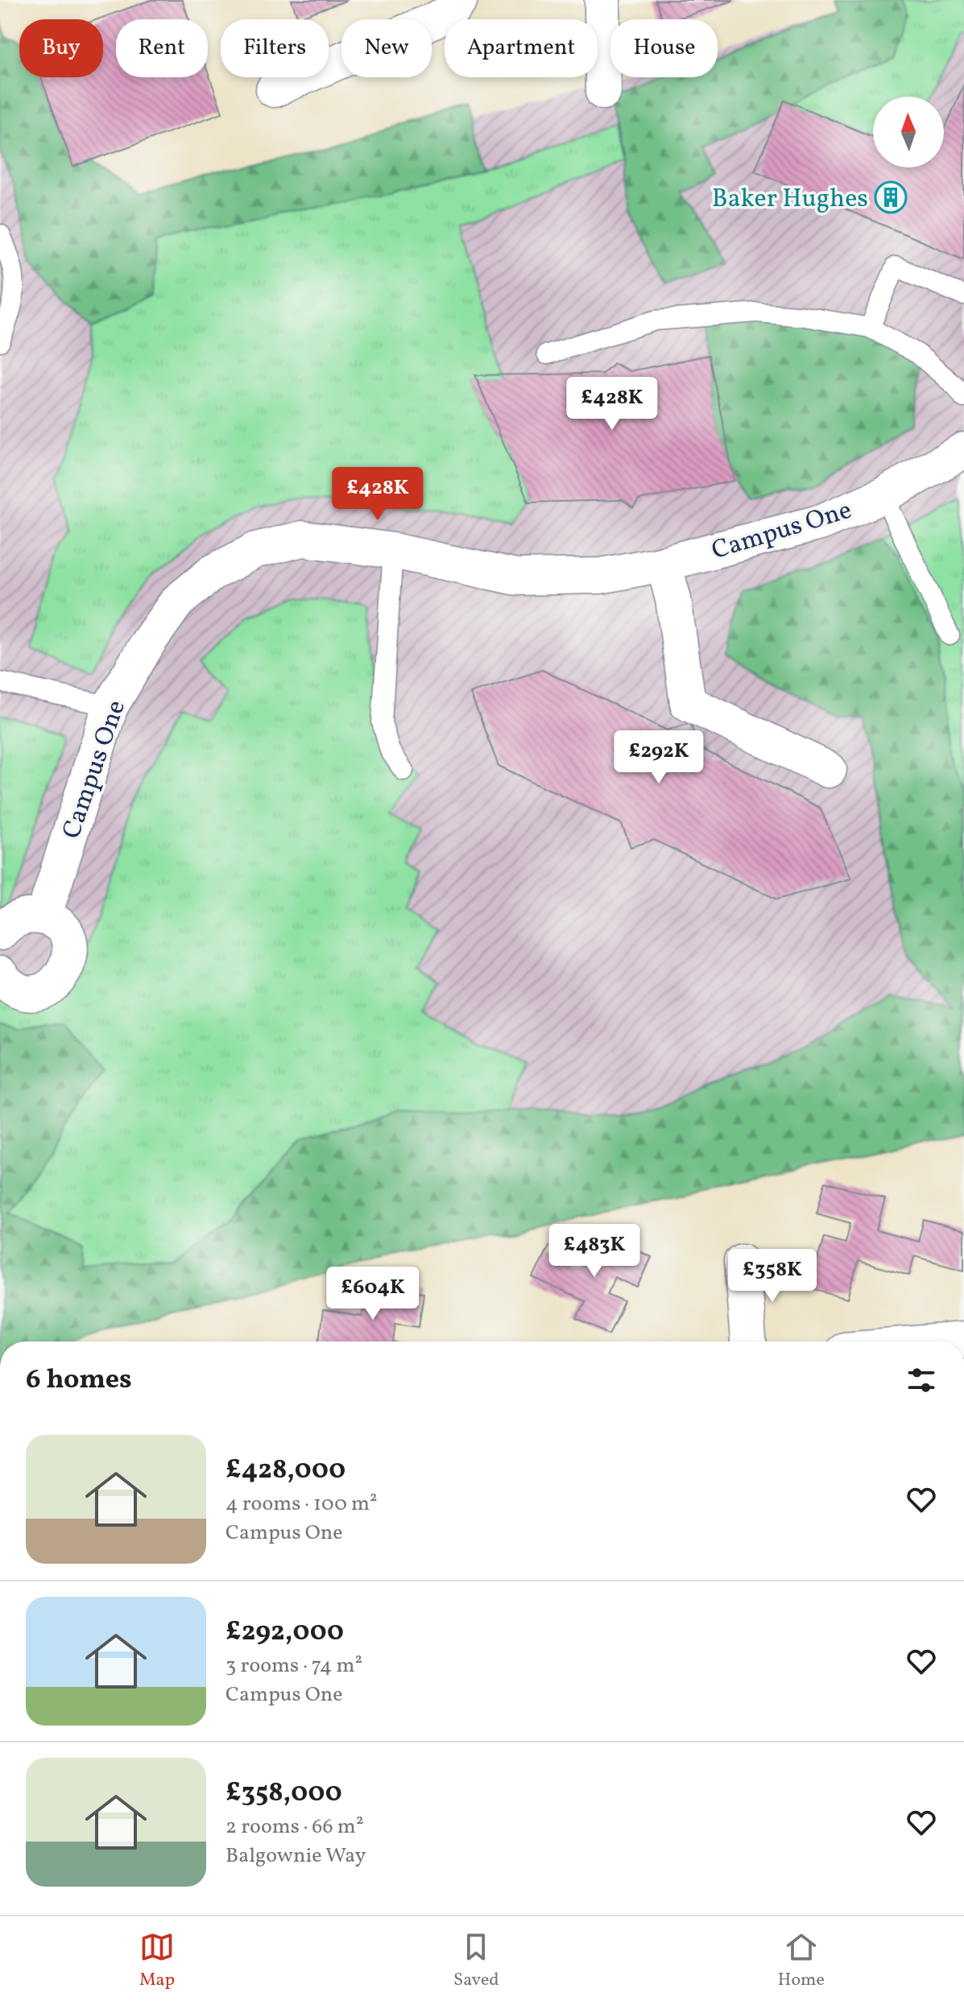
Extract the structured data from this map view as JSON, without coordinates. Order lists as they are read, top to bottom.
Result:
{
  "streets": {
    "street": ["Campus One"]
  },
  "places": {
    "building": ["Baker Hughes"]
  },
  "north": "top",
  "page": {
    "chip": [
      "Buy",
      "Rent",
      "Filters",
      "New",
      "Apartment",
      "House"
    ],
    "price": [
      "£428K",
      "£428K",
      "£292K",
      "£483K",
      "£358K",
      "£604K"
    ],
    "heading": "6 homes",
    "list": [
      {
        "name": "£428,000",
        "note": "4 rooms · 100 m² · Campus One"
      },
      {
        "name": "£292,000",
        "note": "3 rooms · 74 m² · Campus One"
      },
      {
        "name": "£358,000",
        "note": "2 rooms · 66 m² · Balgownie Way"
      }
    ],
    "tabs": ["Map", "Saved", "Home"]
  }
}
